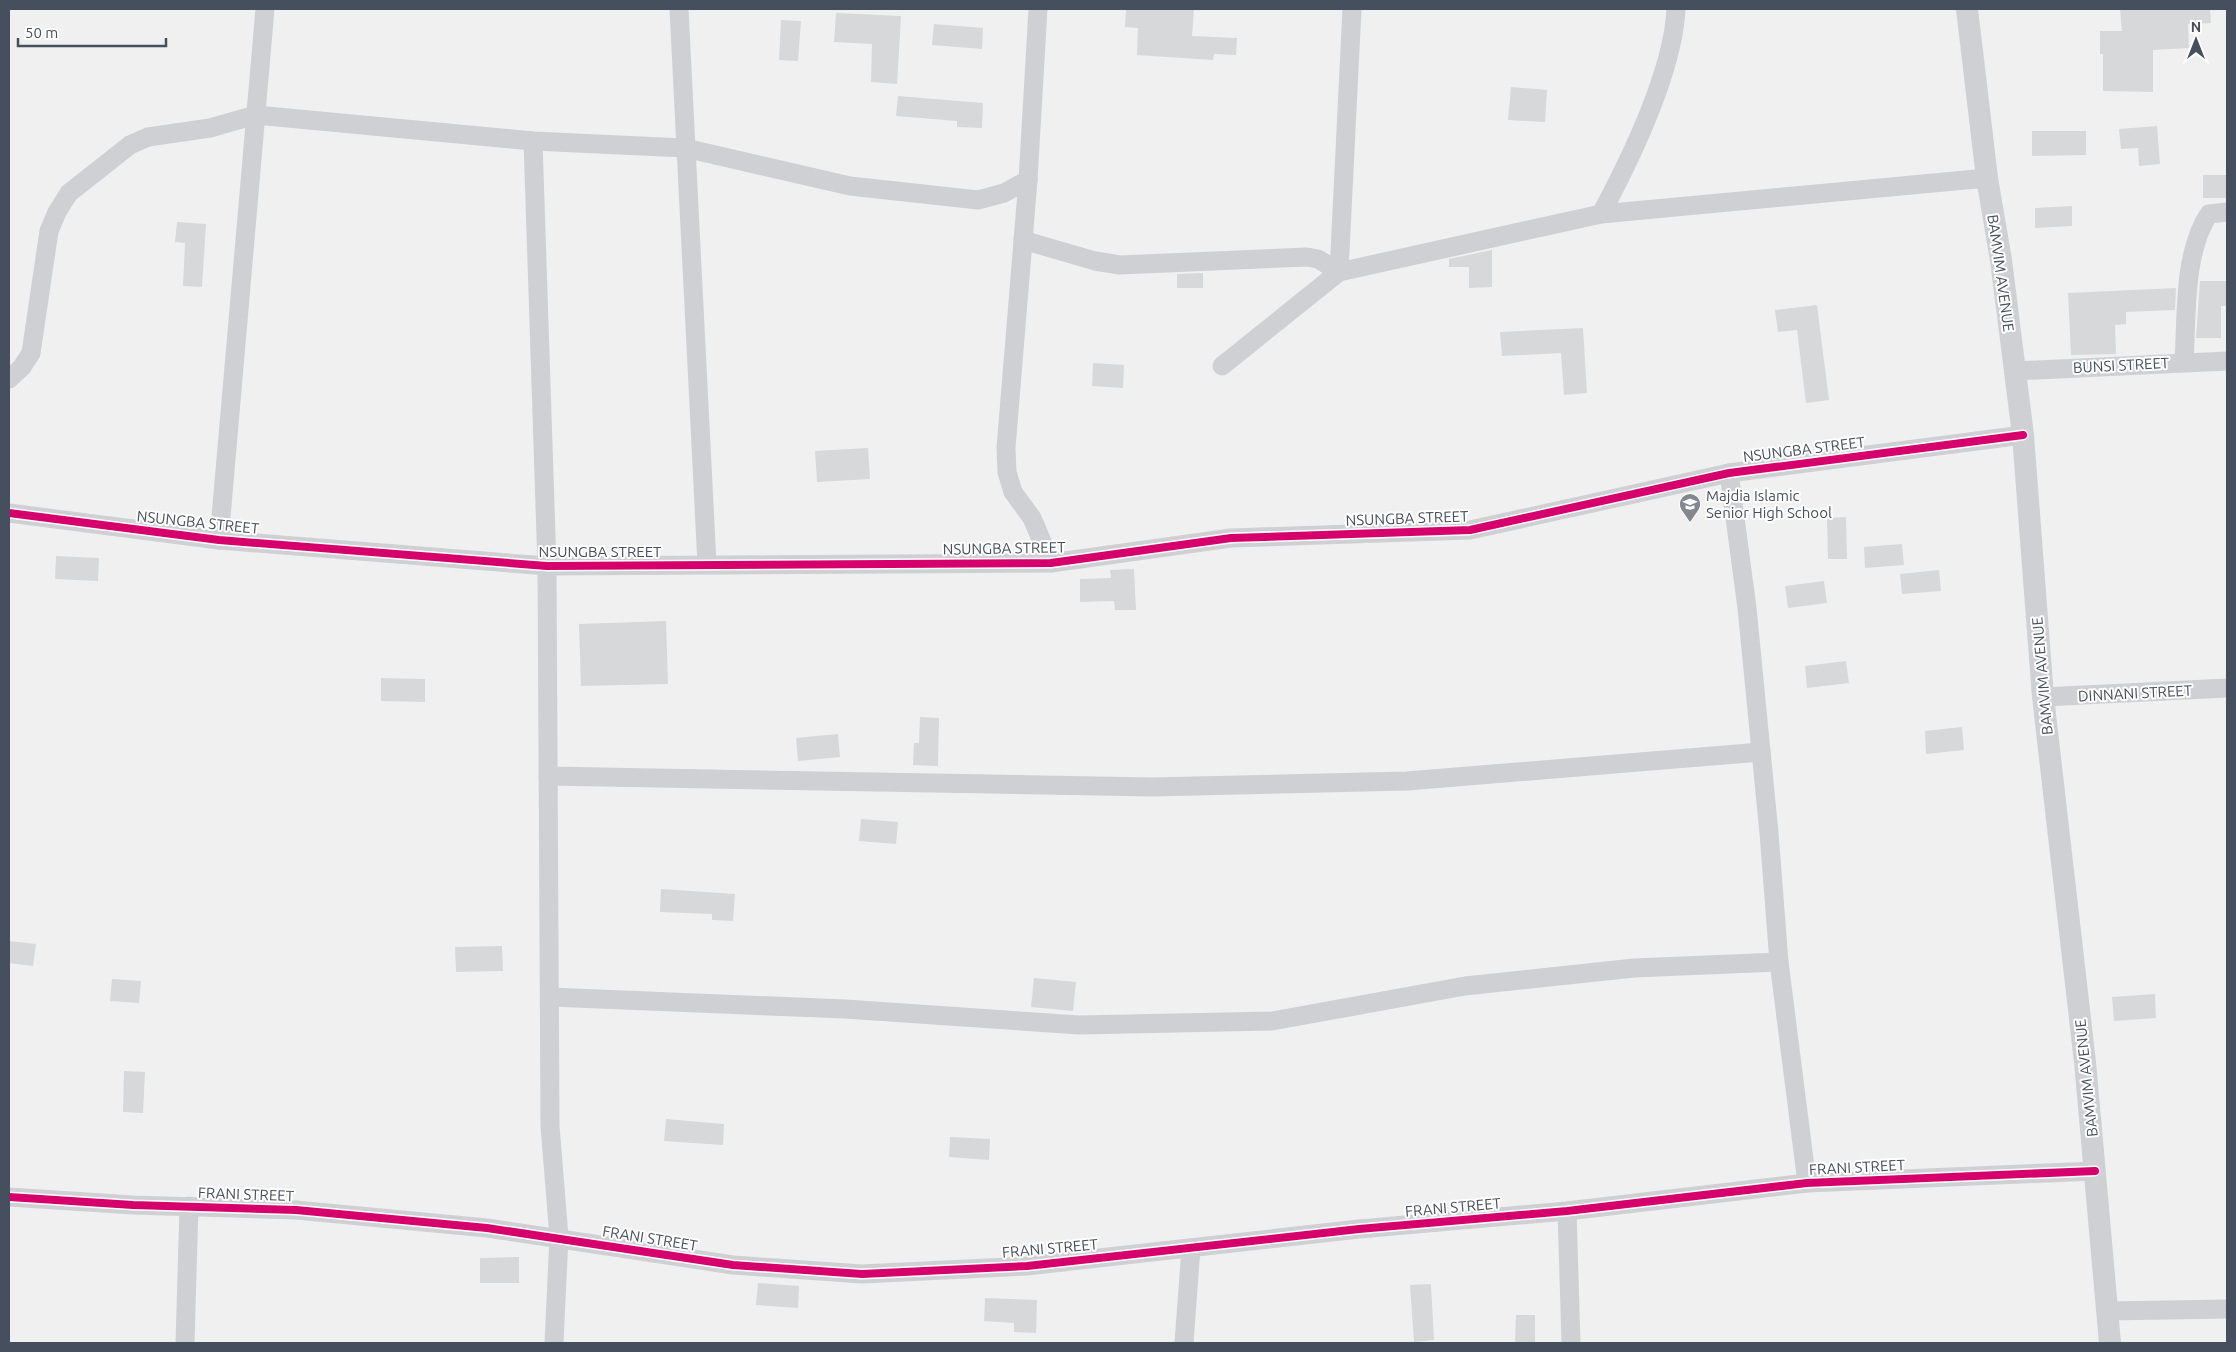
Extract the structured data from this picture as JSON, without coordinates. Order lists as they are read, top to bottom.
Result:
{
  "streets": {
    "street": [
      "BAMVIM AVENUE",
      "BUNSI STREET",
      "NSUNGBA STREET",
      "DINNANI STREET",
      "FRANI STREET"
    ]
  },
  "crossings": [
    ["BAMVIM AVENUE", "BUNSI STREET"],
    ["BAMVIM AVENUE", "NSUNGBA STREET"],
    ["BAMVIM AVENUE", "DINNANI STREET"],
    ["BAMVIM AVENUE", "FRANI STREET"]
  ],
  "places": {
    "school or university": ["Majdia Islamic Senior High School"]
  },
  "scale_bar": "50 m",
  "north": "top"
}
